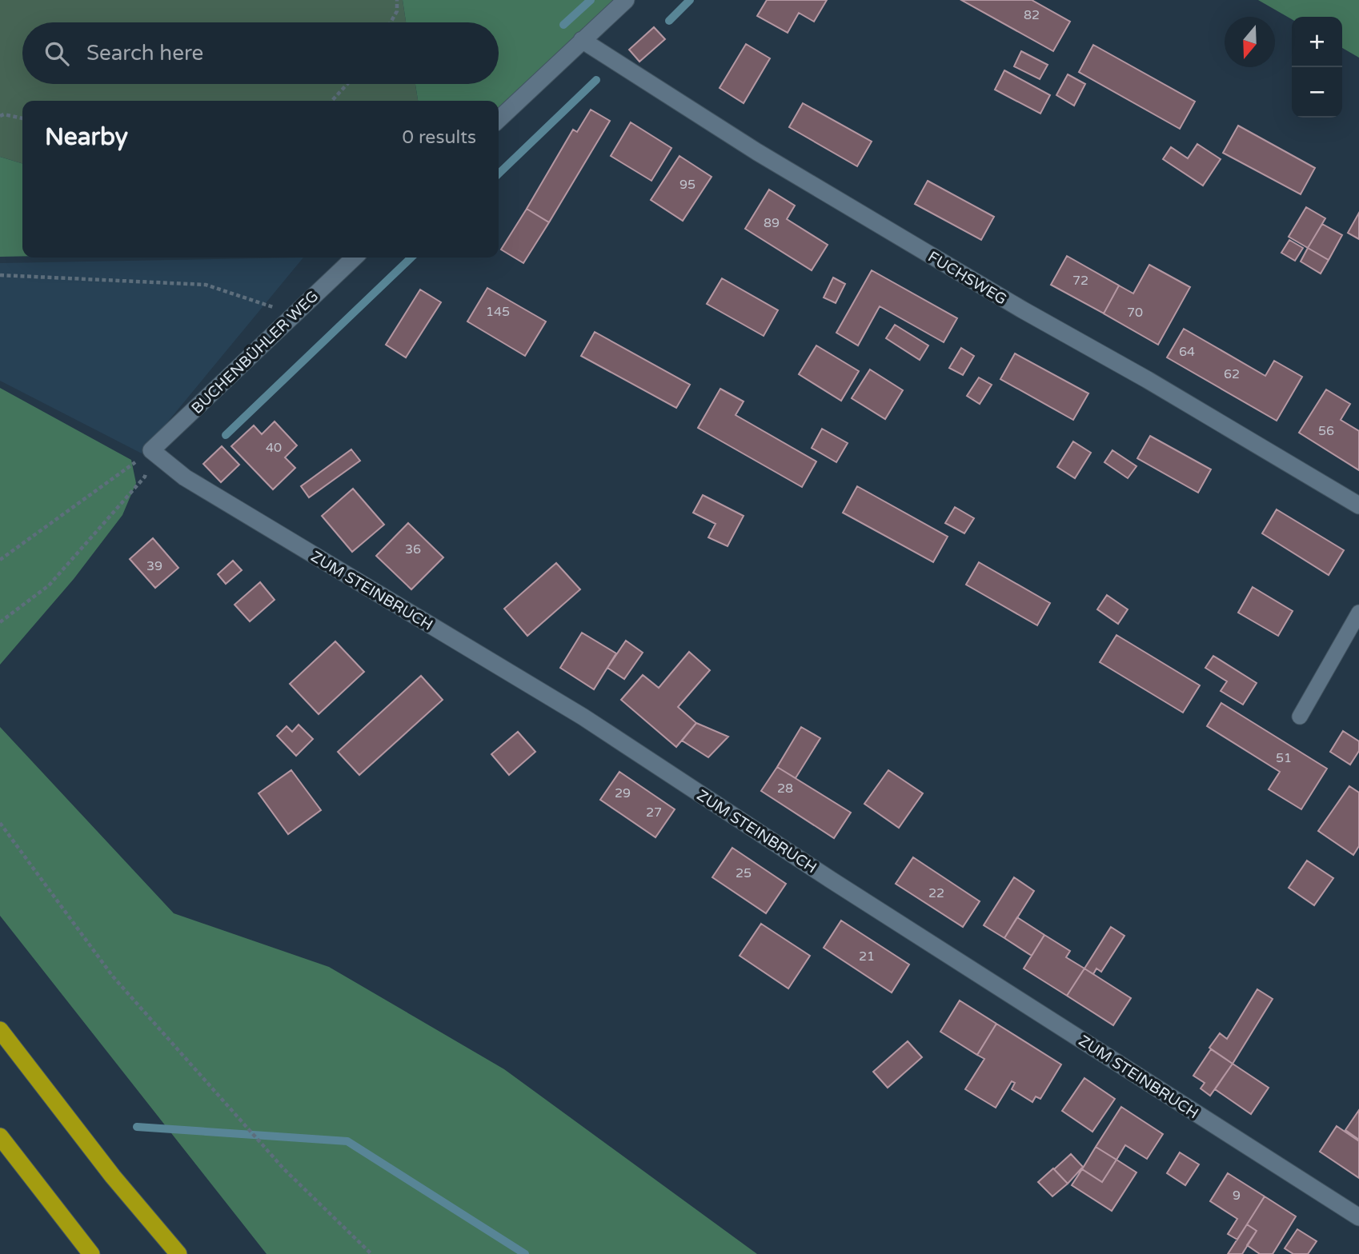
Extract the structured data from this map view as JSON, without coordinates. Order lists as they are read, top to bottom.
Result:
{
  "streets": {
    "street": ["FUCHSWEG", "BUCHENBÜHLER WEG", "ZUM STEINBRUCH"]
  },
  "crossings": [
    ["BUCHENBÜHLER WEG", "ZUM STEINBRUCH"]
  ],
  "house_numbers": [
    "82",
    "95",
    "89",
    "72",
    "145",
    "70",
    "64",
    "62",
    "56",
    "40",
    "36",
    "39",
    "51",
    "28",
    "29",
    "27",
    "25",
    "22",
    "21",
    "9"
  ],
  "north": "bottom",
  "page": {
    "map_buttons": ["+", "−"],
    "search": "Search here",
    "heading": ["Nearby", "0 results"]
  }
}
